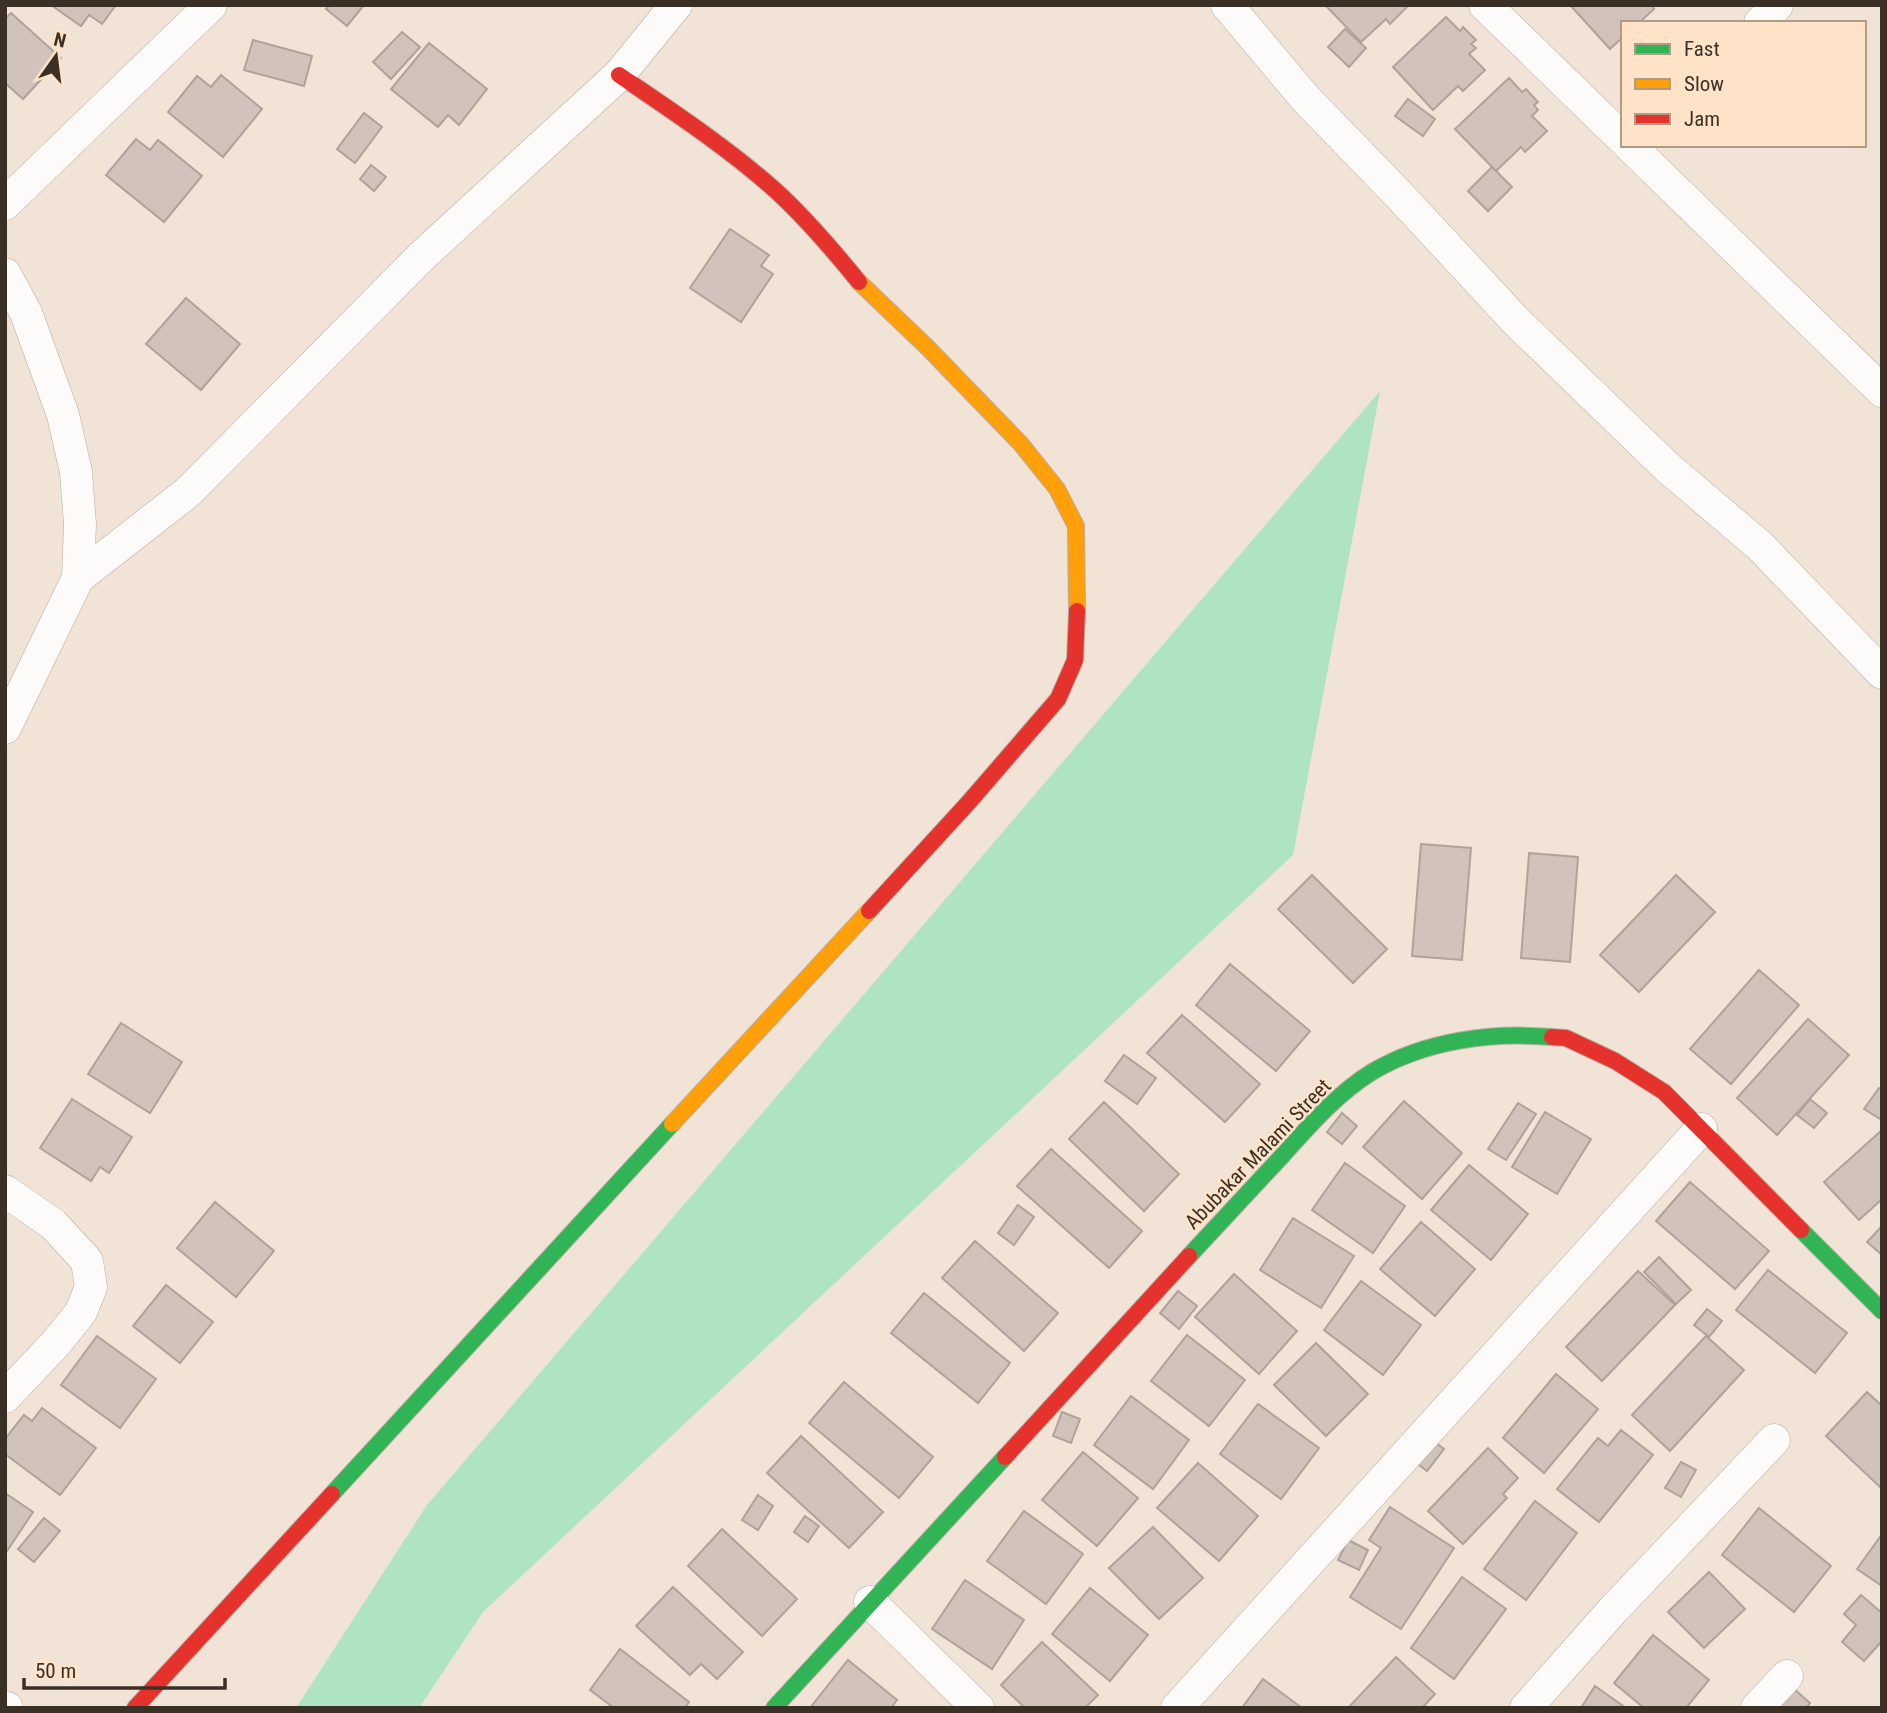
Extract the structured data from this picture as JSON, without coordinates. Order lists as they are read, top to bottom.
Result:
{
  "streets": {
    "street": ["Abubakar Malami Street"]
  },
  "legend": ["Fast", "Slow", "Jam"],
  "scale_bar": "50 m",
  "north": "top"
}
